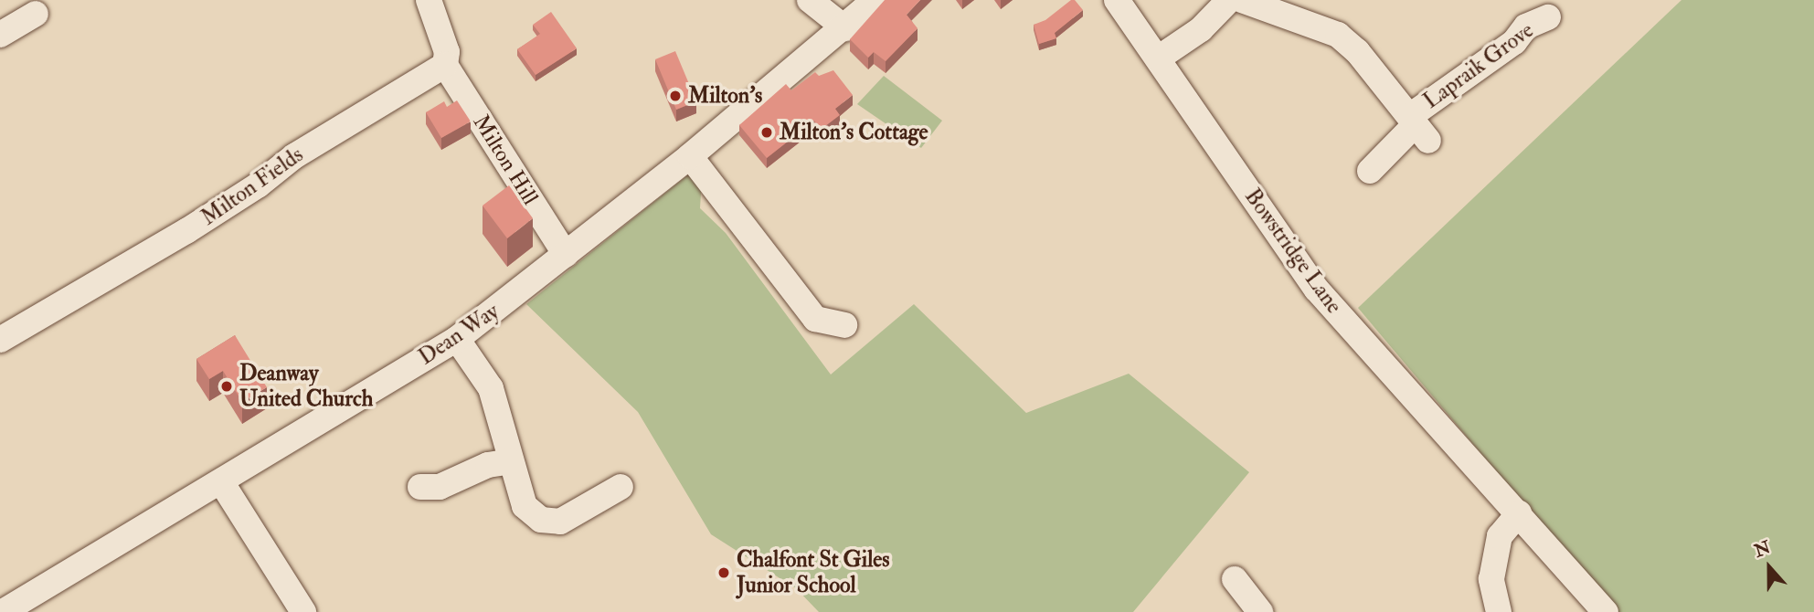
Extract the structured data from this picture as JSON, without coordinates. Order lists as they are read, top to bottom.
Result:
{
  "streets": {
    "street": [
      "Lapraik Grove",
      "Milton Hill",
      "Milton Fields",
      "Bowstridge Lane",
      "Dean Way"
    ]
  },
  "crossings": [
    ["Milton Hill", "Milton Fields"],
    ["Milton Hill", "Dean Way"]
  ],
  "places": [
    "Milton's",
    "Milton's Cottage",
    "Deanway United Church",
    "Chalfont St Giles Junior School"
  ],
  "north": "top"
}
